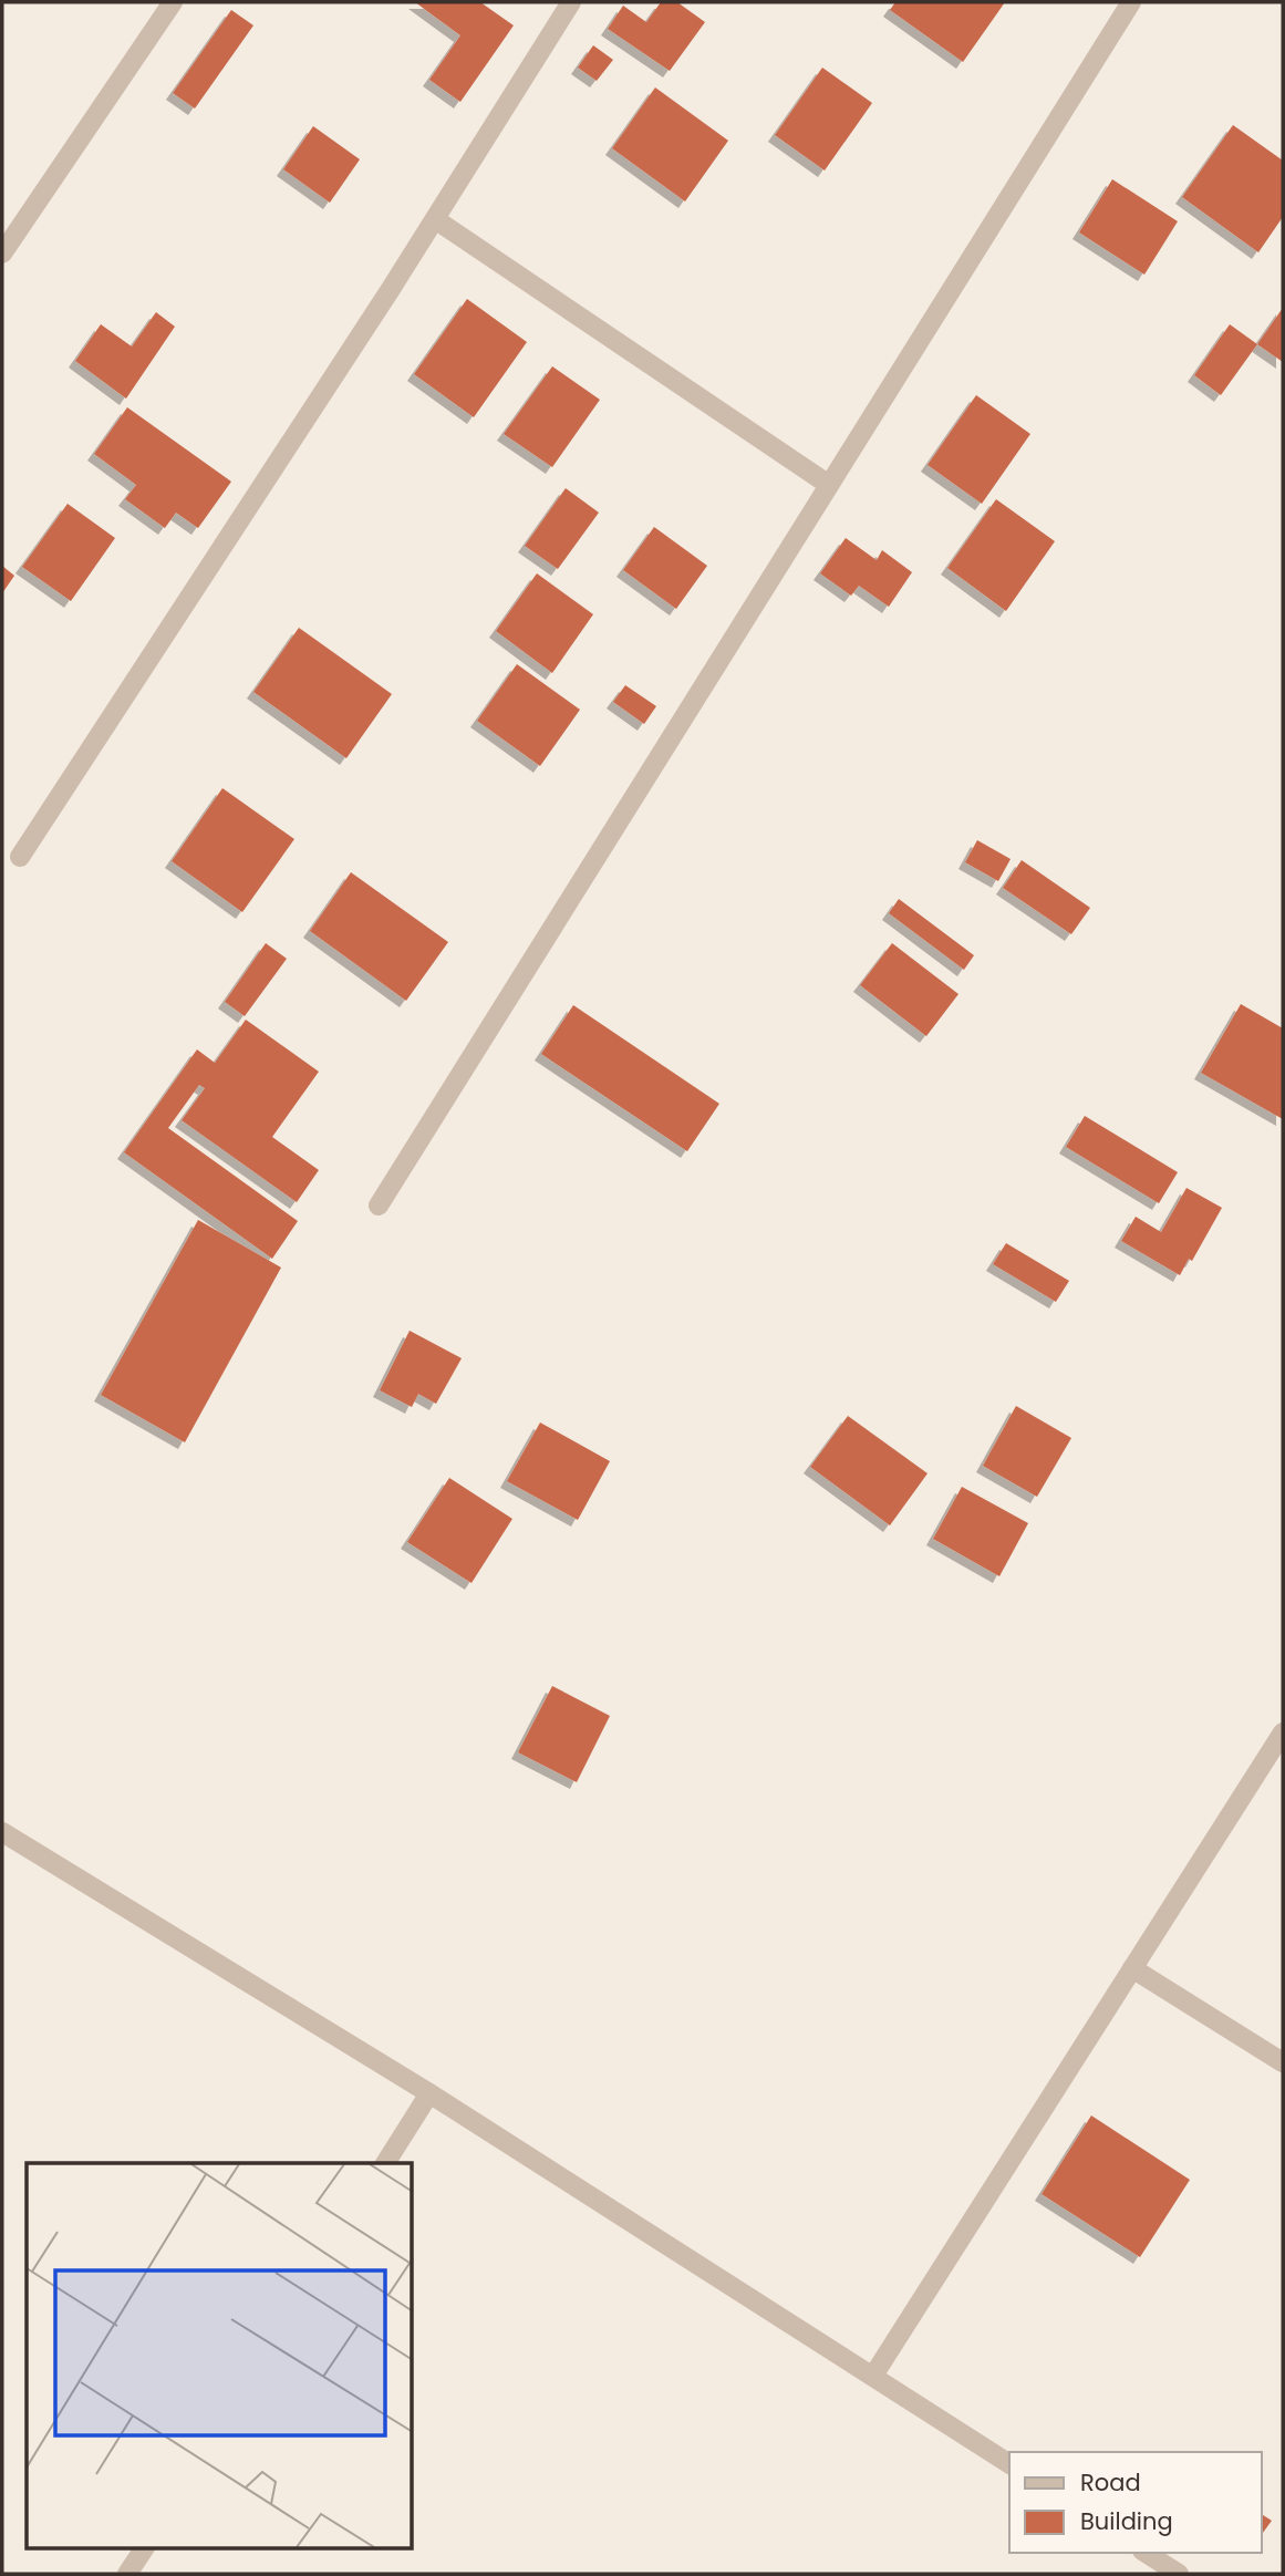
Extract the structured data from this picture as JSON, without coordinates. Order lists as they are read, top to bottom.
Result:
{
  "legend": ["Road", "Building"]
}
